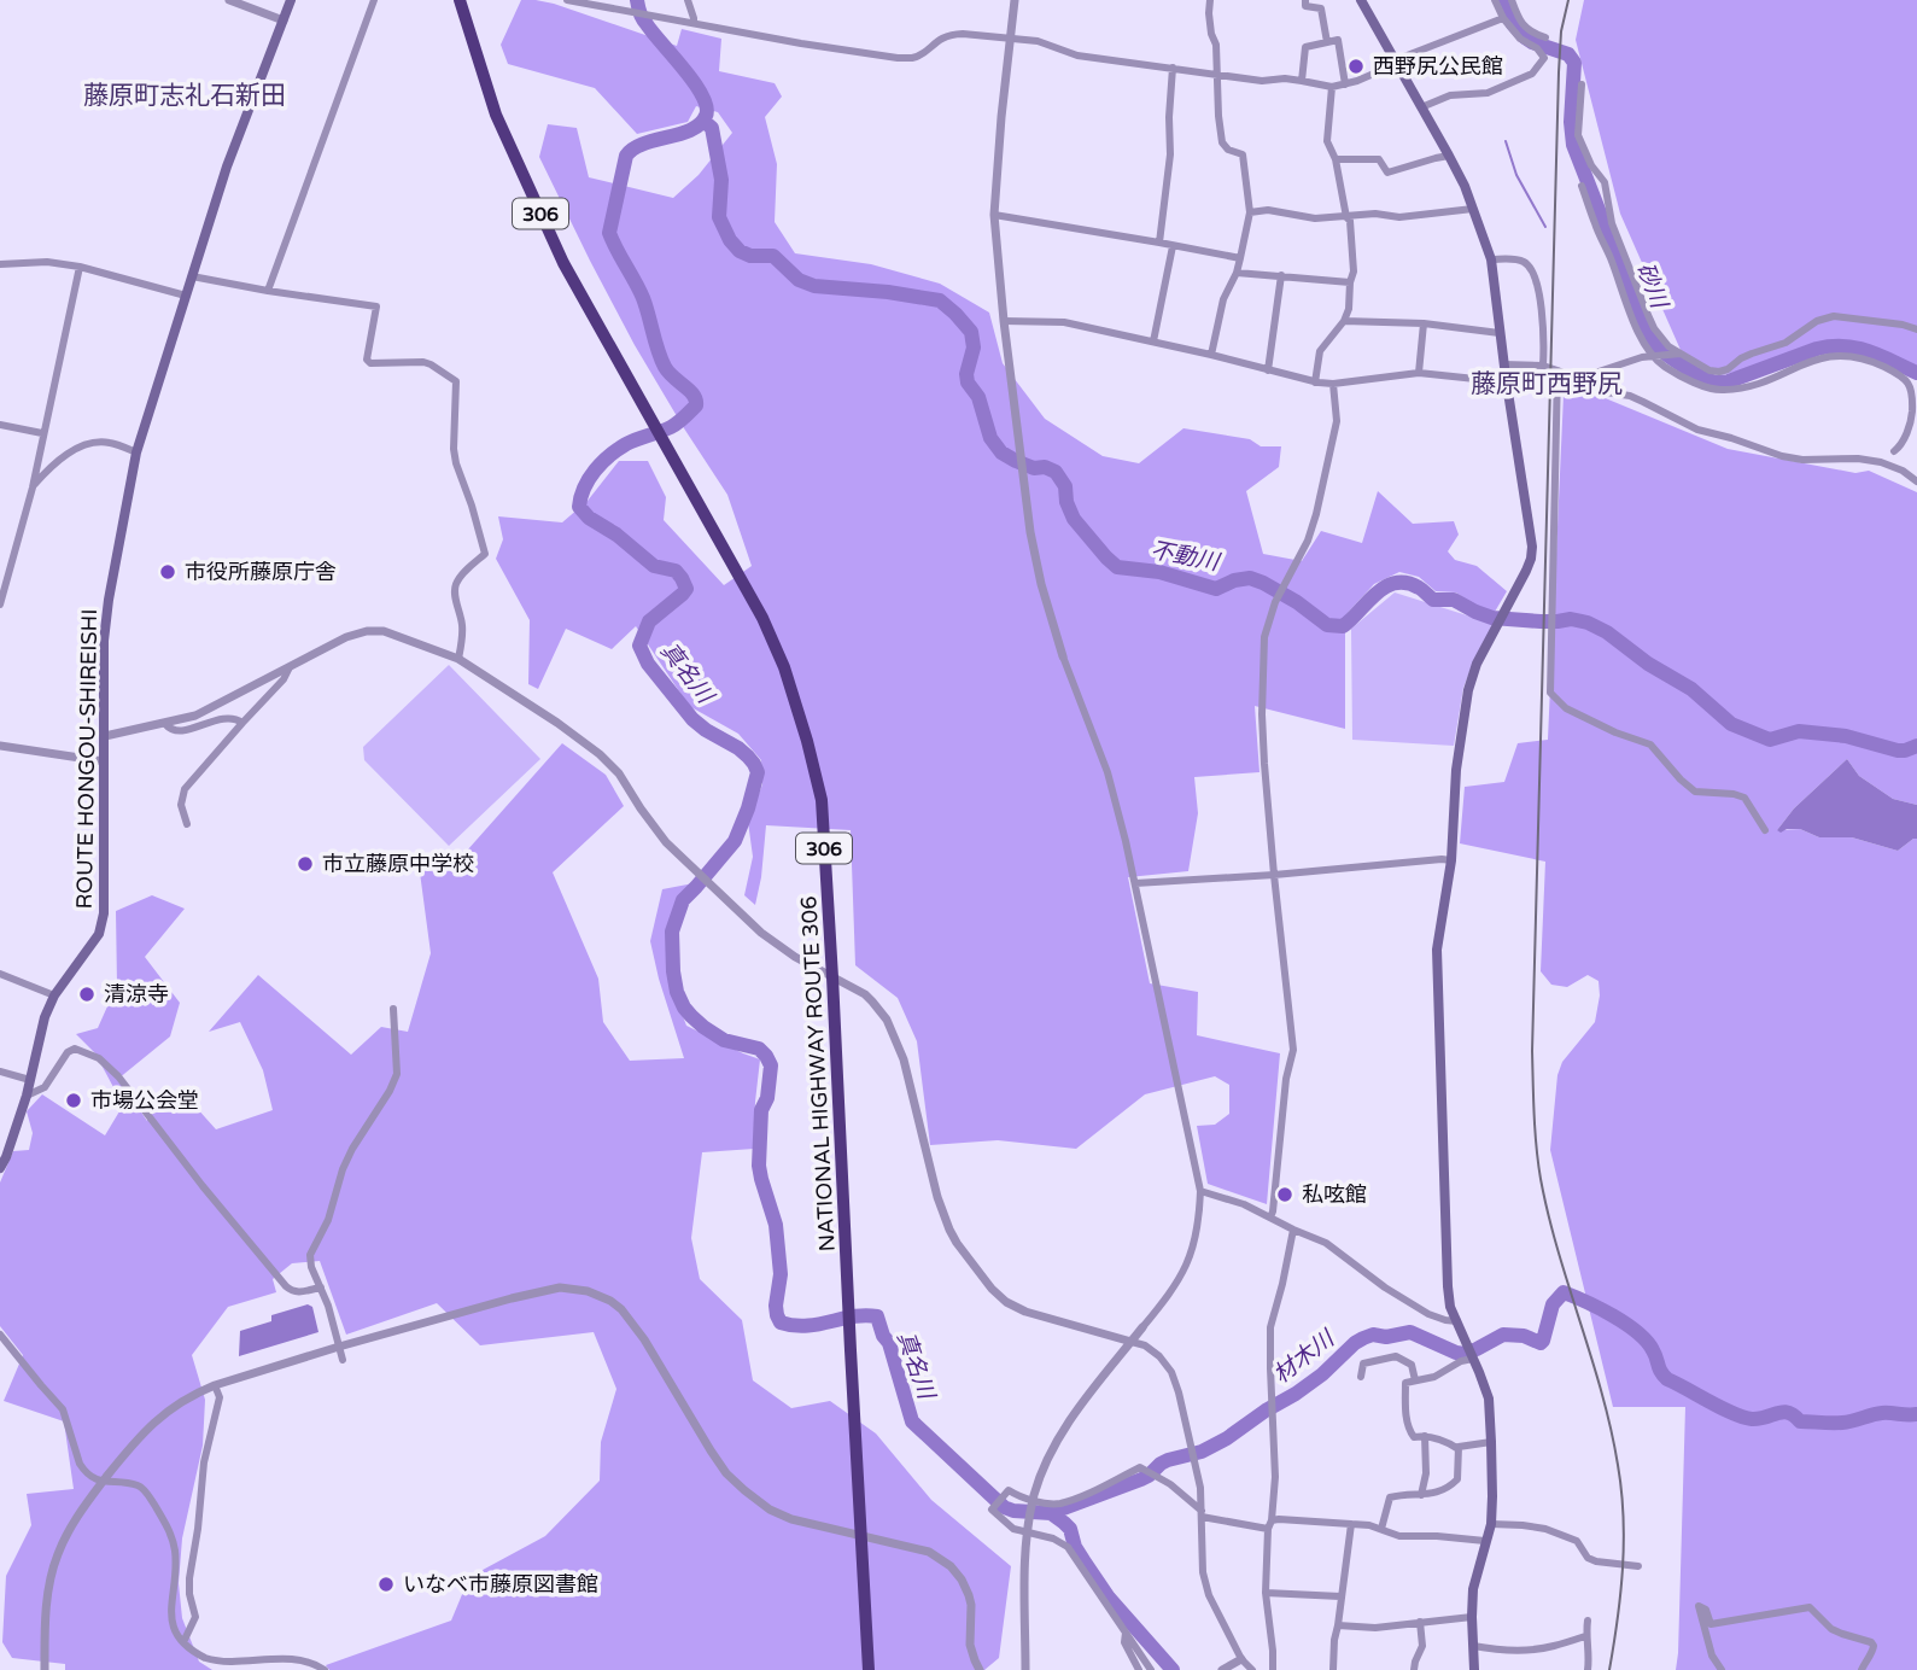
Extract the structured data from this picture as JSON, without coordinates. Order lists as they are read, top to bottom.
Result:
{
  "streets": {
    "highway": ["306", "NATIONAL HIGHWAY ROUTE 306"],
    "main road": ["ROUTE HONGOU-SHIREISHI"]
  },
  "districts": ["藤原町志礼石新田", "藤原町西野尻"],
  "water": [
    "砂川",
    "不動川",
    "真名川",
    "材木川"
  ],
  "places": [
    "西野尻公民館",
    "市役所藤原庁舎",
    "市立藤原中学校",
    "清涼寺",
    "市場公会堂",
    "私呟館",
    "いなべ市藤原図書館"
  ]
}
